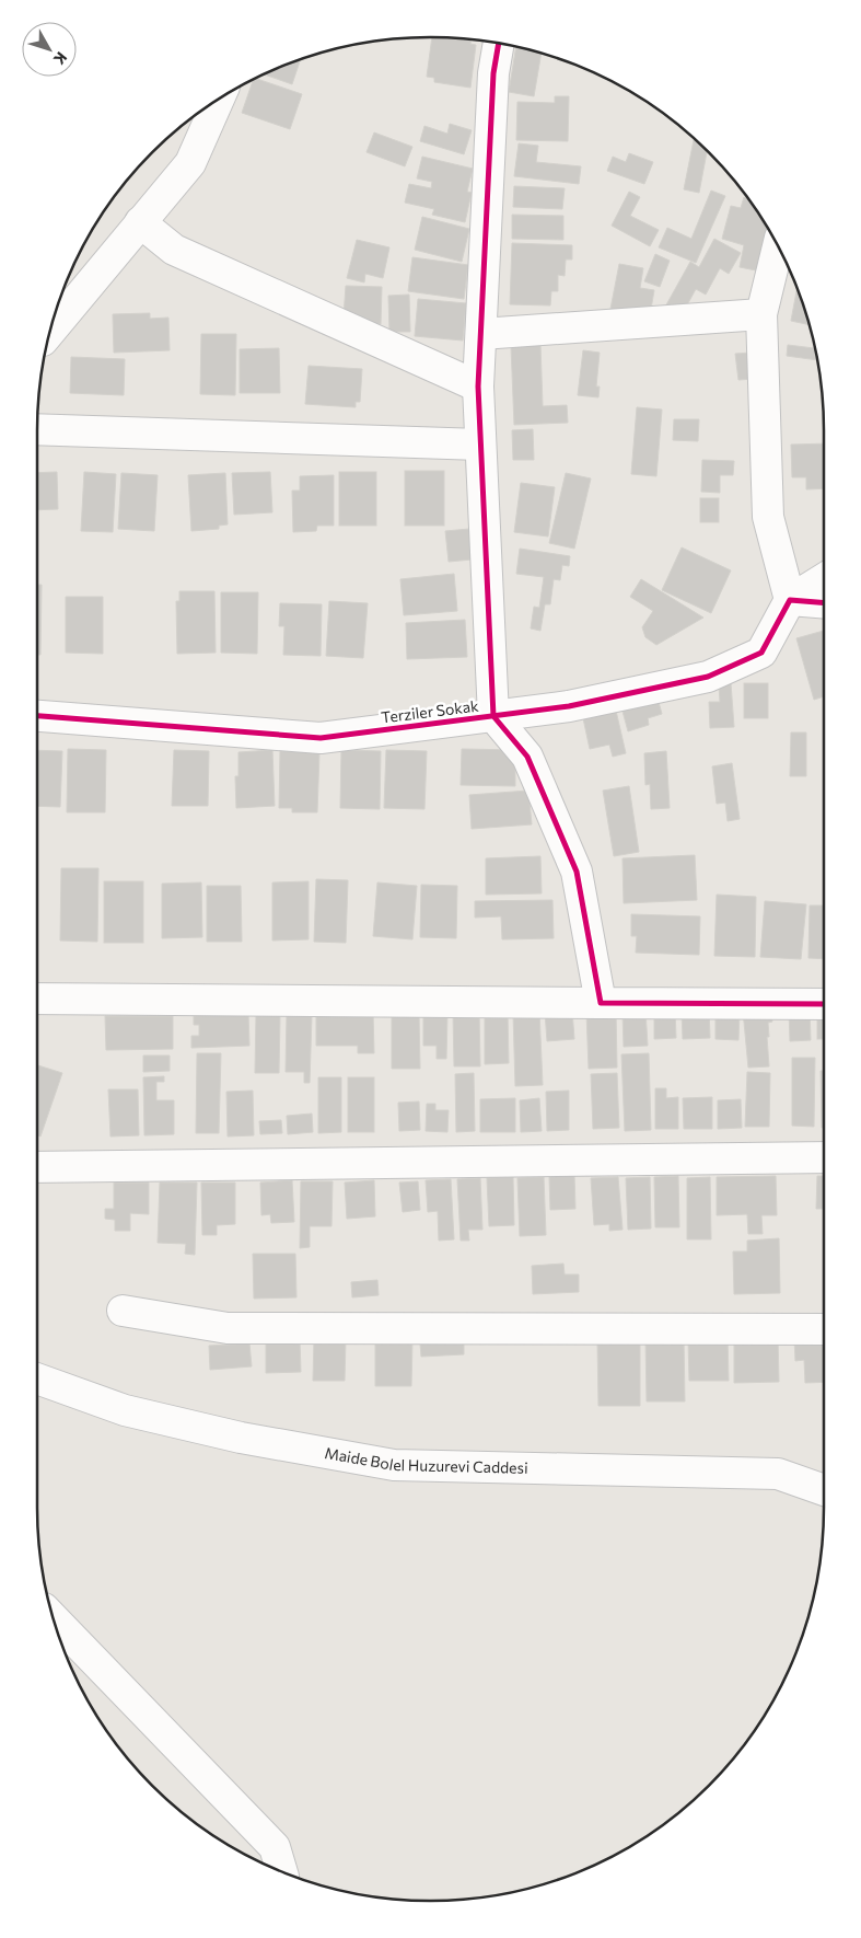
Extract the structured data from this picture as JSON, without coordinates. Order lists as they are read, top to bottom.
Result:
{
  "streets": {
    "street": ["Terziler Sokak", "Maide Bolel Huzurevi Caddesi"]
  },
  "north": "bottom right"
}
